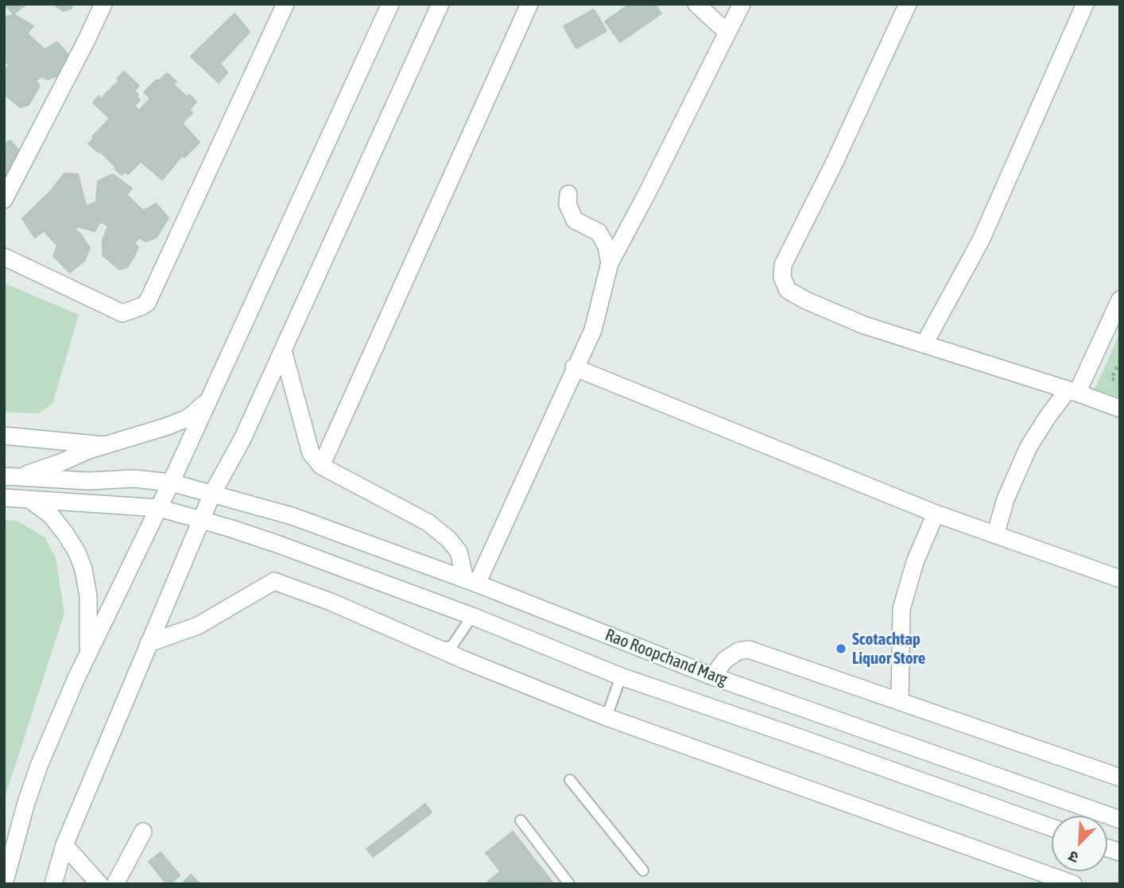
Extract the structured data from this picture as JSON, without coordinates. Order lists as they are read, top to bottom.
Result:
{
  "streets": {
    "street": ["Rao Roopchand Marg"]
  },
  "places": ["Scotachtap Liquor Store"],
  "north": "bottom left"
}
